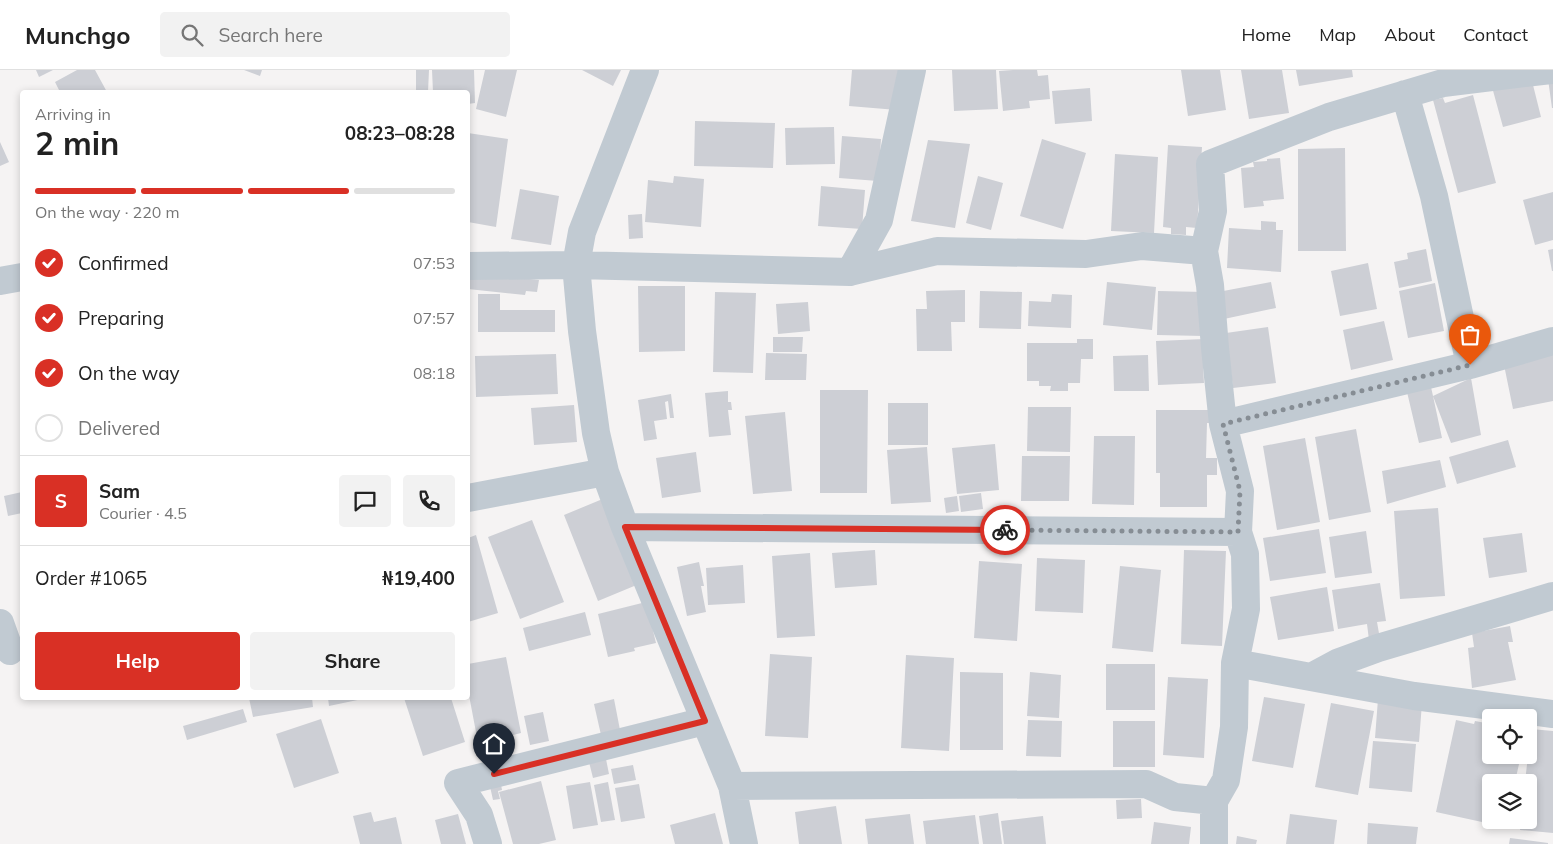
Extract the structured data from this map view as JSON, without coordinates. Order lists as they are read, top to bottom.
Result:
{
  "page": {
    "header": "Munchgo",
    "search": "Search here",
    "nav": [
      "Home",
      "Map",
      "About",
      "Contact"
    ],
    "heading": ["2 min", "Arriving in", "08:23–08:28"],
    "panel": [
      "Sam",
      "Courier · 4.5",
      "Order #1065",
      "₦19,400"
    ],
    "bar": "On the way · 220 m",
    "list": [
      ["Confirmed", "07:53"],
      ["Preparing", "07:57"],
      ["On the way", "08:18"],
      "Delivered"
    ],
    "round": "S",
    "buttons": ["Help", "Share"]
  }
}
